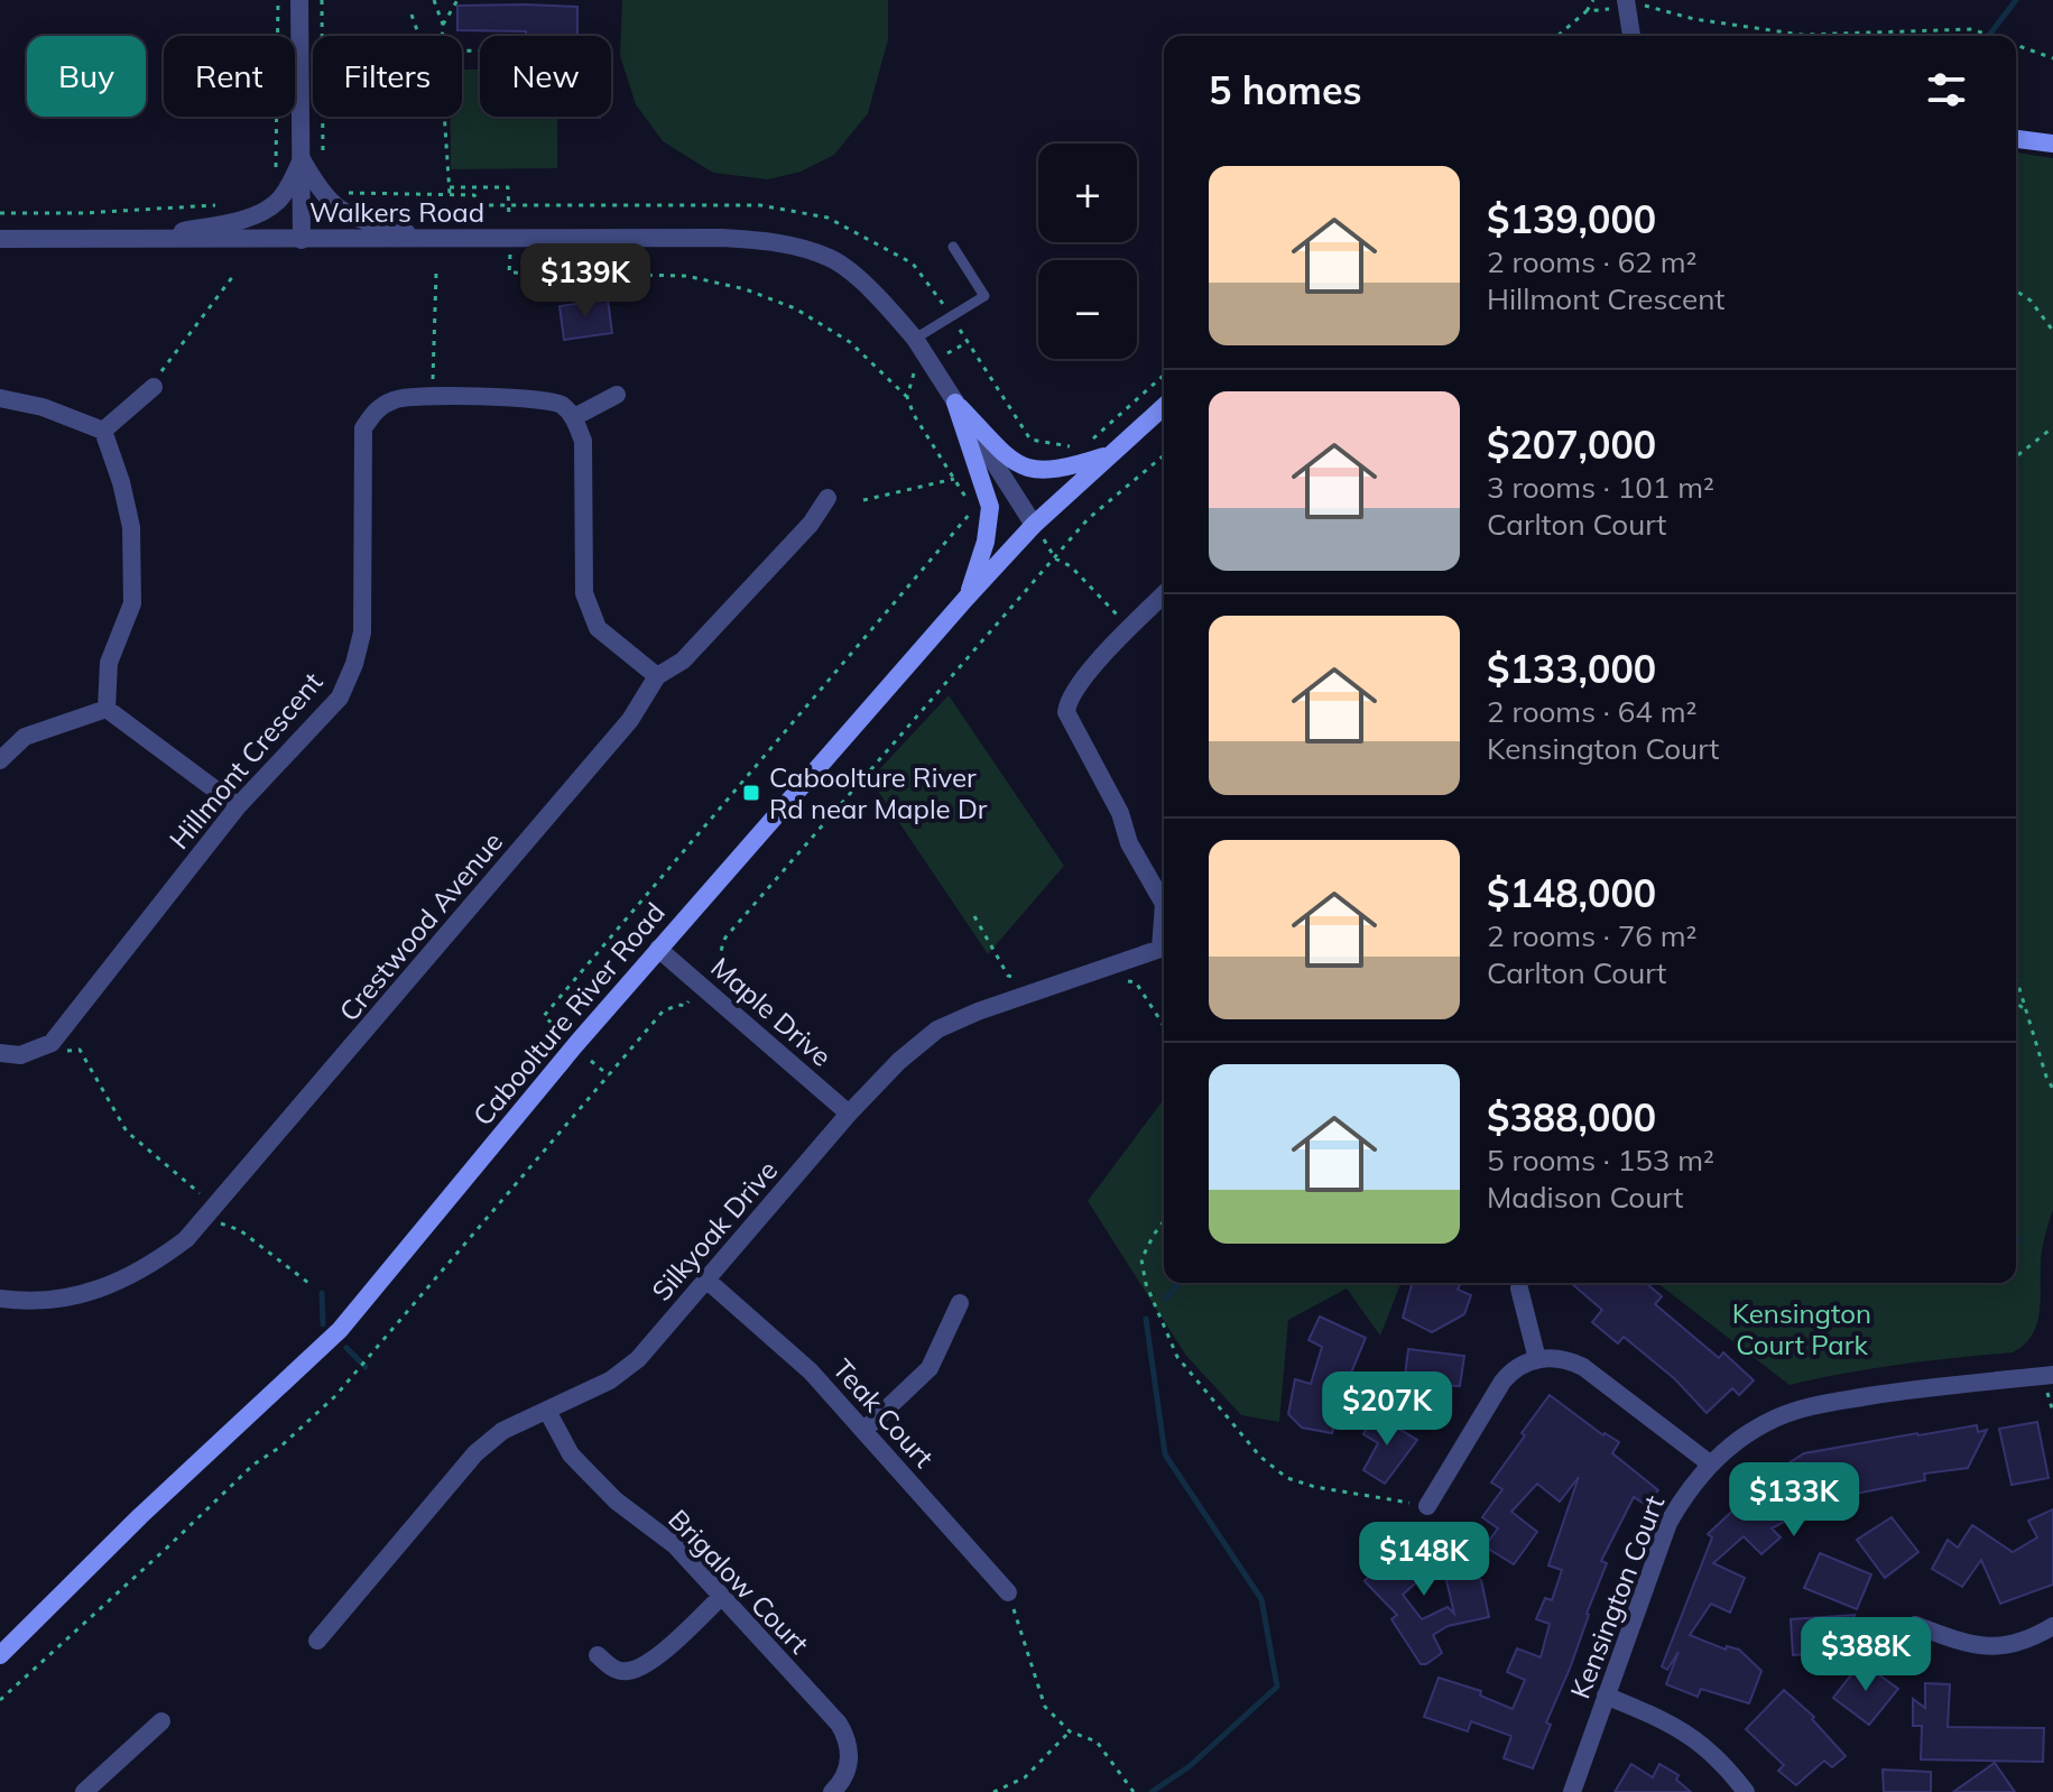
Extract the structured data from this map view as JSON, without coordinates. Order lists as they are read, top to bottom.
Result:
{
  "streets": {
    "main road": ["Caboolture River Road"],
    "street": [
      "Walkers Road",
      "Hillmont Crescent",
      "Crestwood Avenue",
      "Maple Drive",
      "Silkyoak Drive",
      "Teak Court",
      "Brigalow Court",
      "Kensington Court"
    ]
  },
  "crossings": [
    ["Walkers Road", "Caboolture River Road"],
    ["Maple Drive", "Caboolture River Road"],
    ["Maple Drive", "Silkyoak Drive"],
    ["Silkyoak Drive", "Teak Court"],
    ["Silkyoak Drive", "Brigalow Court"]
  ],
  "parks": ["Kensington Court Park"],
  "places": {
    "transit": ["Caboolture River Rd near Maple Dr"]
  },
  "page": {
    "chip": [
      "Buy",
      "Rent",
      "Filters",
      "New"
    ],
    "heading": "5 homes",
    "map_buttons": ["+", "−"],
    "list": [
      {
        "name": "$139,000",
        "note": "2 rooms · 62 m² · Hillmont Crescent"
      },
      {
        "name": "$207,000",
        "note": "3 rooms · 101 m² · Carlton Court"
      },
      {
        "name": "$133,000",
        "note": "2 rooms · 64 m² · Kensington Court"
      },
      {
        "name": "$148,000",
        "note": "2 rooms · 76 m² · Carlton Court"
      },
      {
        "name": "$388,000",
        "note": "5 rooms · 153 m² · Madison Court"
      }
    ],
    "price": [
      "$139K",
      "$207K",
      "$133K",
      "$148K",
      "$388K"
    ]
  }
}
